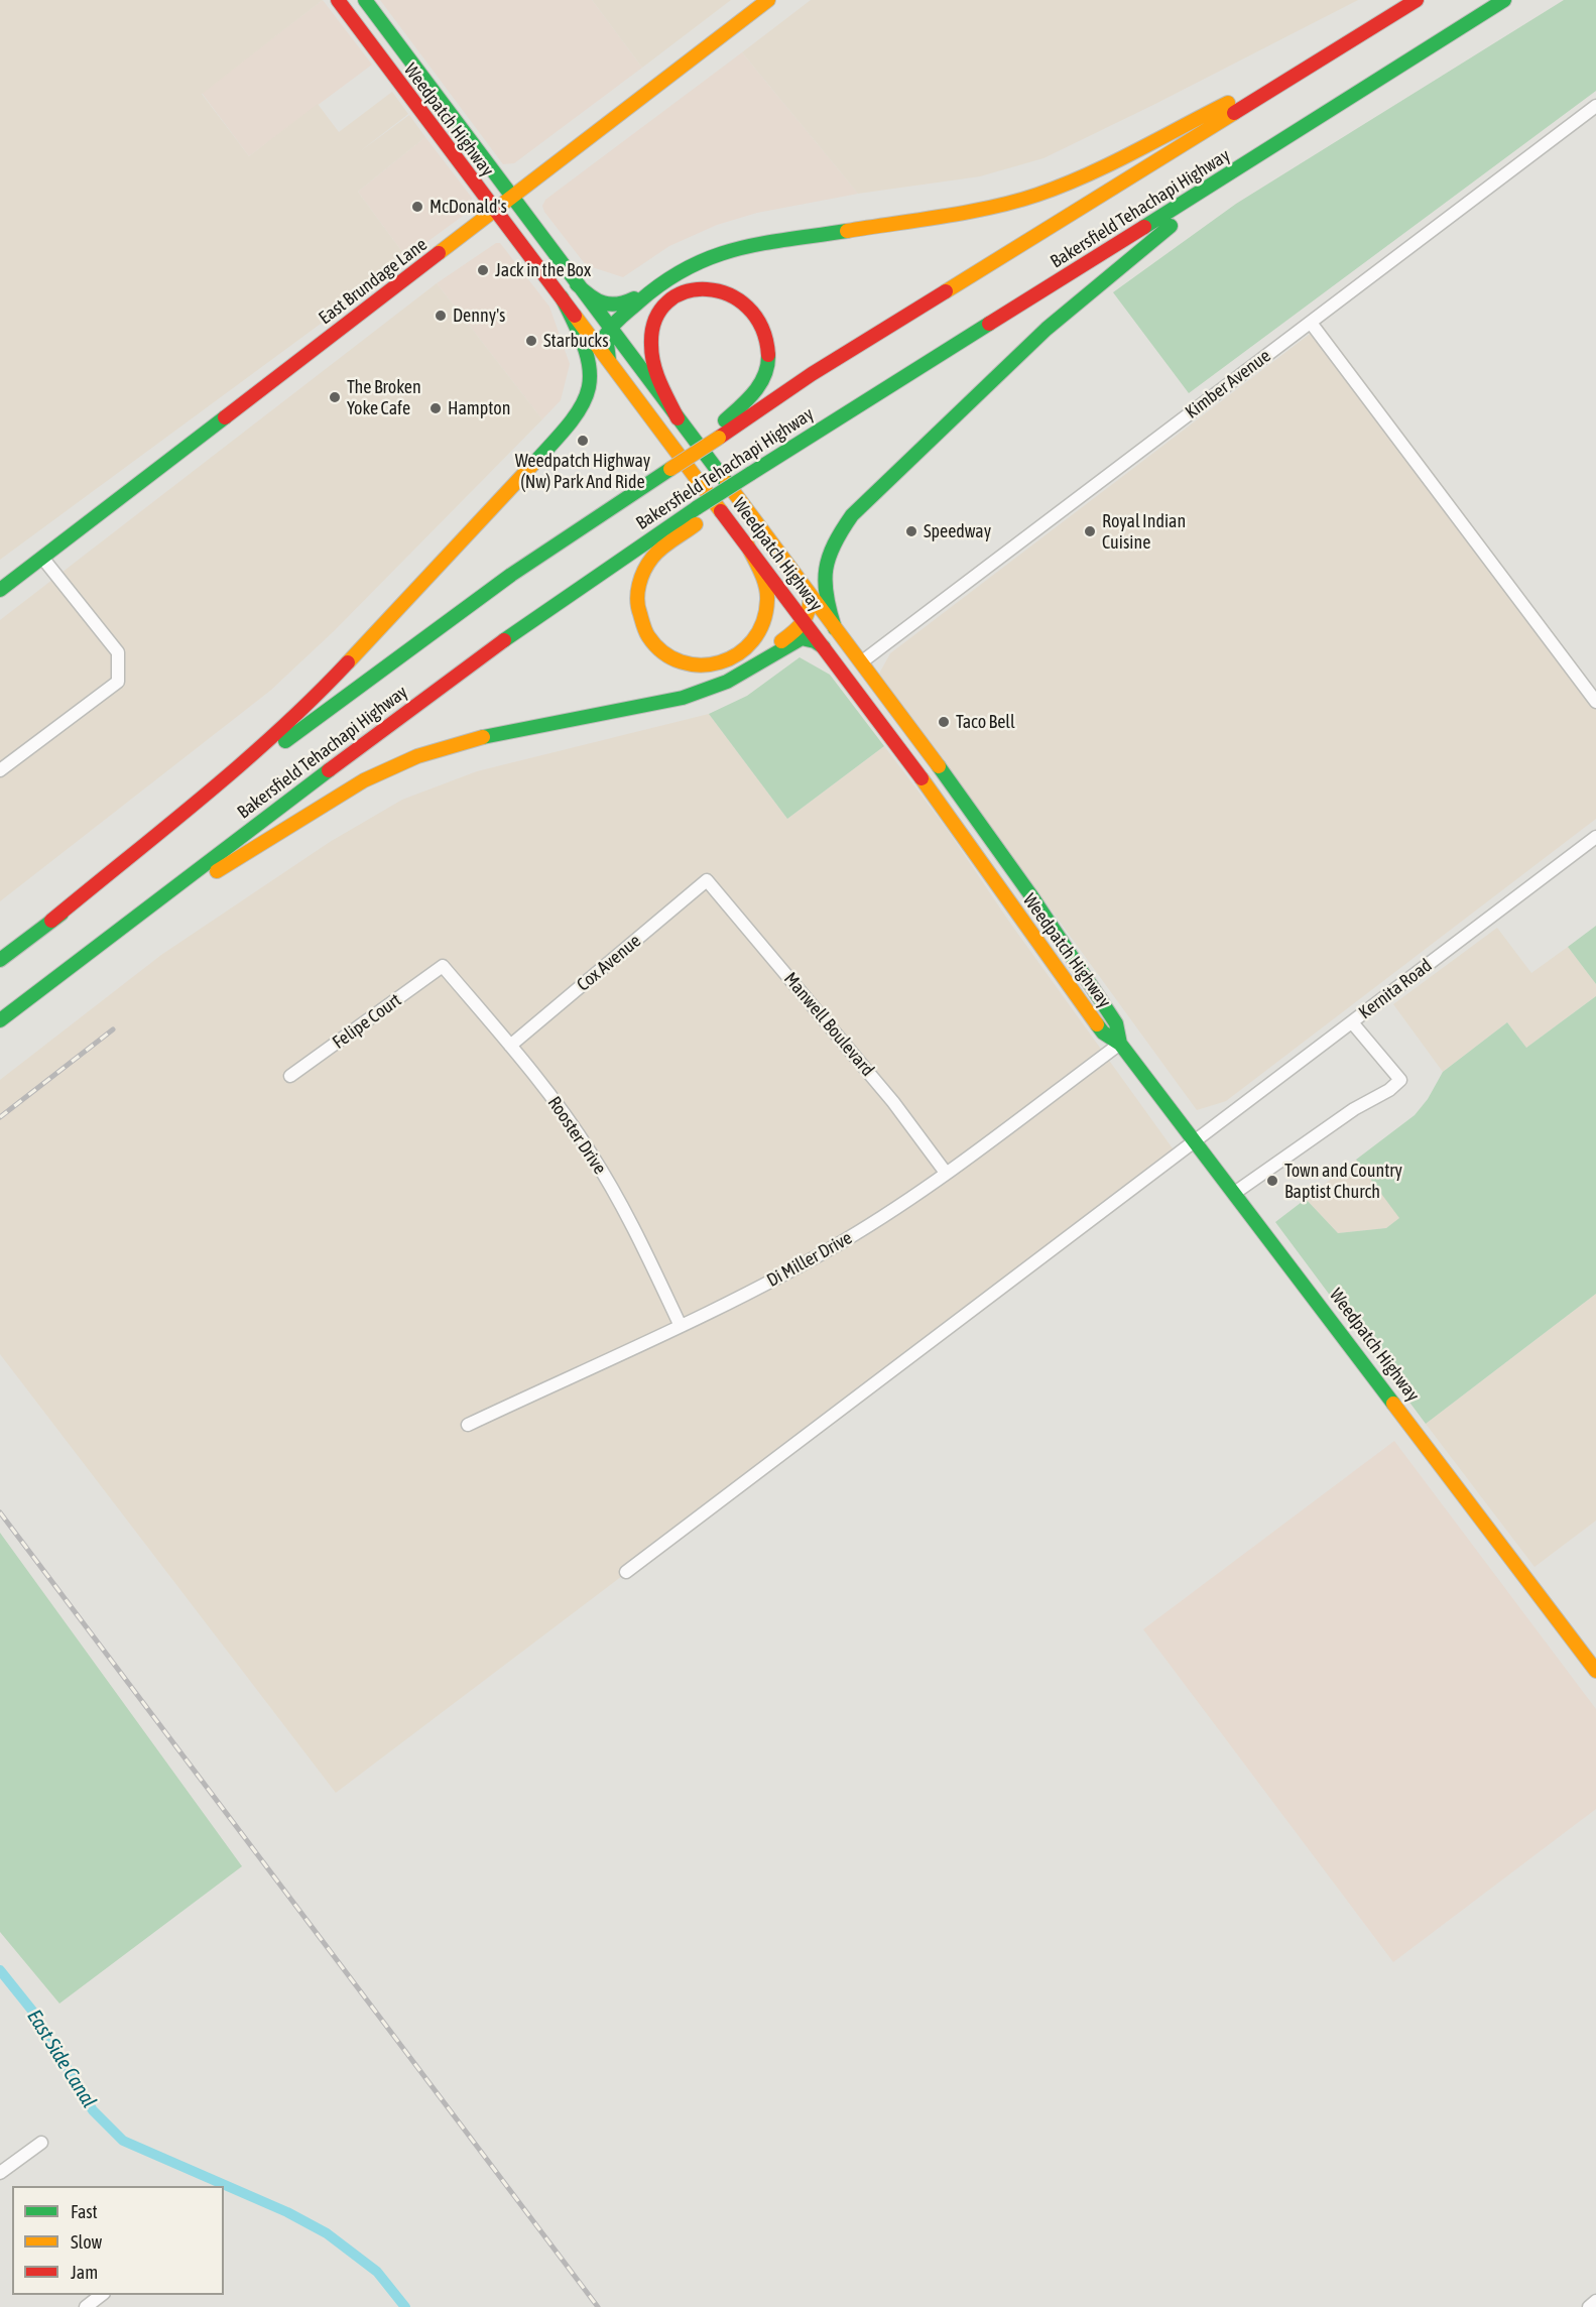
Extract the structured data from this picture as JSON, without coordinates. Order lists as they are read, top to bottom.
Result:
{
  "streets": {
    "main road": ["Weedpatch Highway", "Bakersfield Tehachapi Highway", "East Brundage Lane"],
    "street": [
      "Kimber Avenue",
      "Cox Avenue",
      "Kernita Road",
      "Felipe Court",
      "Manwell Boulevard",
      "Rooster Drive",
      "Di Miller Drive"
    ]
  },
  "crossings": [
    ["Weedpatch Highway", "East Brundage Lane"],
    ["Weedpatch Highway", "Kimber Avenue"],
    ["Weedpatch Highway", "Kernita Road"],
    ["Weedpatch Highway", "Di Miller Drive"],
    ["Cox Avenue", "Manwell Boulevard"],
    ["Cox Avenue", "Rooster Drive"],
    ["Felipe Court", "Rooster Drive"],
    ["Manwell Boulevard", "Di Miller Drive"],
    ["Rooster Drive", "Di Miller Drive"]
  ],
  "water": ["East Side Canal"],
  "places": [
    "McDonald's",
    "Jack in the Box",
    "Denny's",
    "Starbucks",
    "The Broken Yoke Cafe",
    "Hampton",
    "Weedpatch Highway (Nw) Park And Ride",
    "Speedway",
    "Royal Indian Cuisine",
    "Taco Bell",
    "Town and Country Baptist Church"
  ],
  "legend": ["Fast", "Slow", "Jam"]
}
